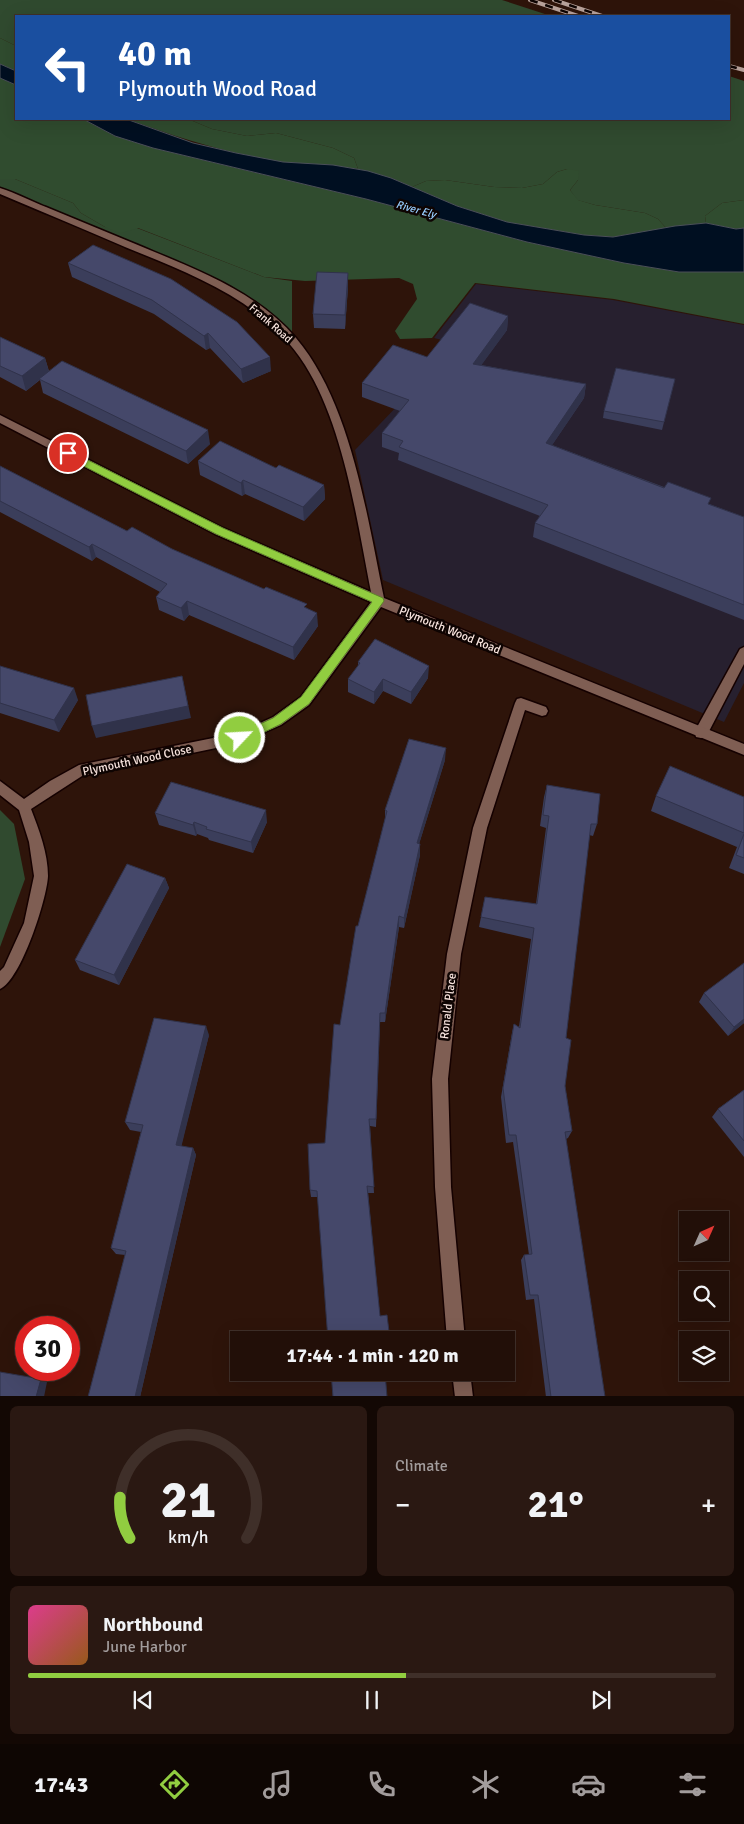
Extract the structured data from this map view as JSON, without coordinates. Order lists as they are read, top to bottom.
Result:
{
  "streets": {
    "street": [
      "Frank Road",
      "Plymouth Wood Road",
      "Plymouth Wood Close",
      "Ronald Place"
    ]
  },
  "crossings": [
    ["Frank Road", "Plymouth Wood Road"],
    ["Frank Road", "Plymouth Wood Close"],
    ["Plymouth Wood Road", "Plymouth Wood Close"]
  ],
  "water": ["River Ely"],
  "north": "top right",
  "page": {
    "turn": ["40 m", "Plymouth Wood Road"],
    "limit": "30",
    "trip": "17:44 · 1 min · 120 m",
    "tile": "Climate",
    "heat": ["−", "21°", "+"],
    "song": ["Northbound", "June Harbor"],
    "tabs": "17:43",
    "gauge": ["21", "km/h"]
  }
}
